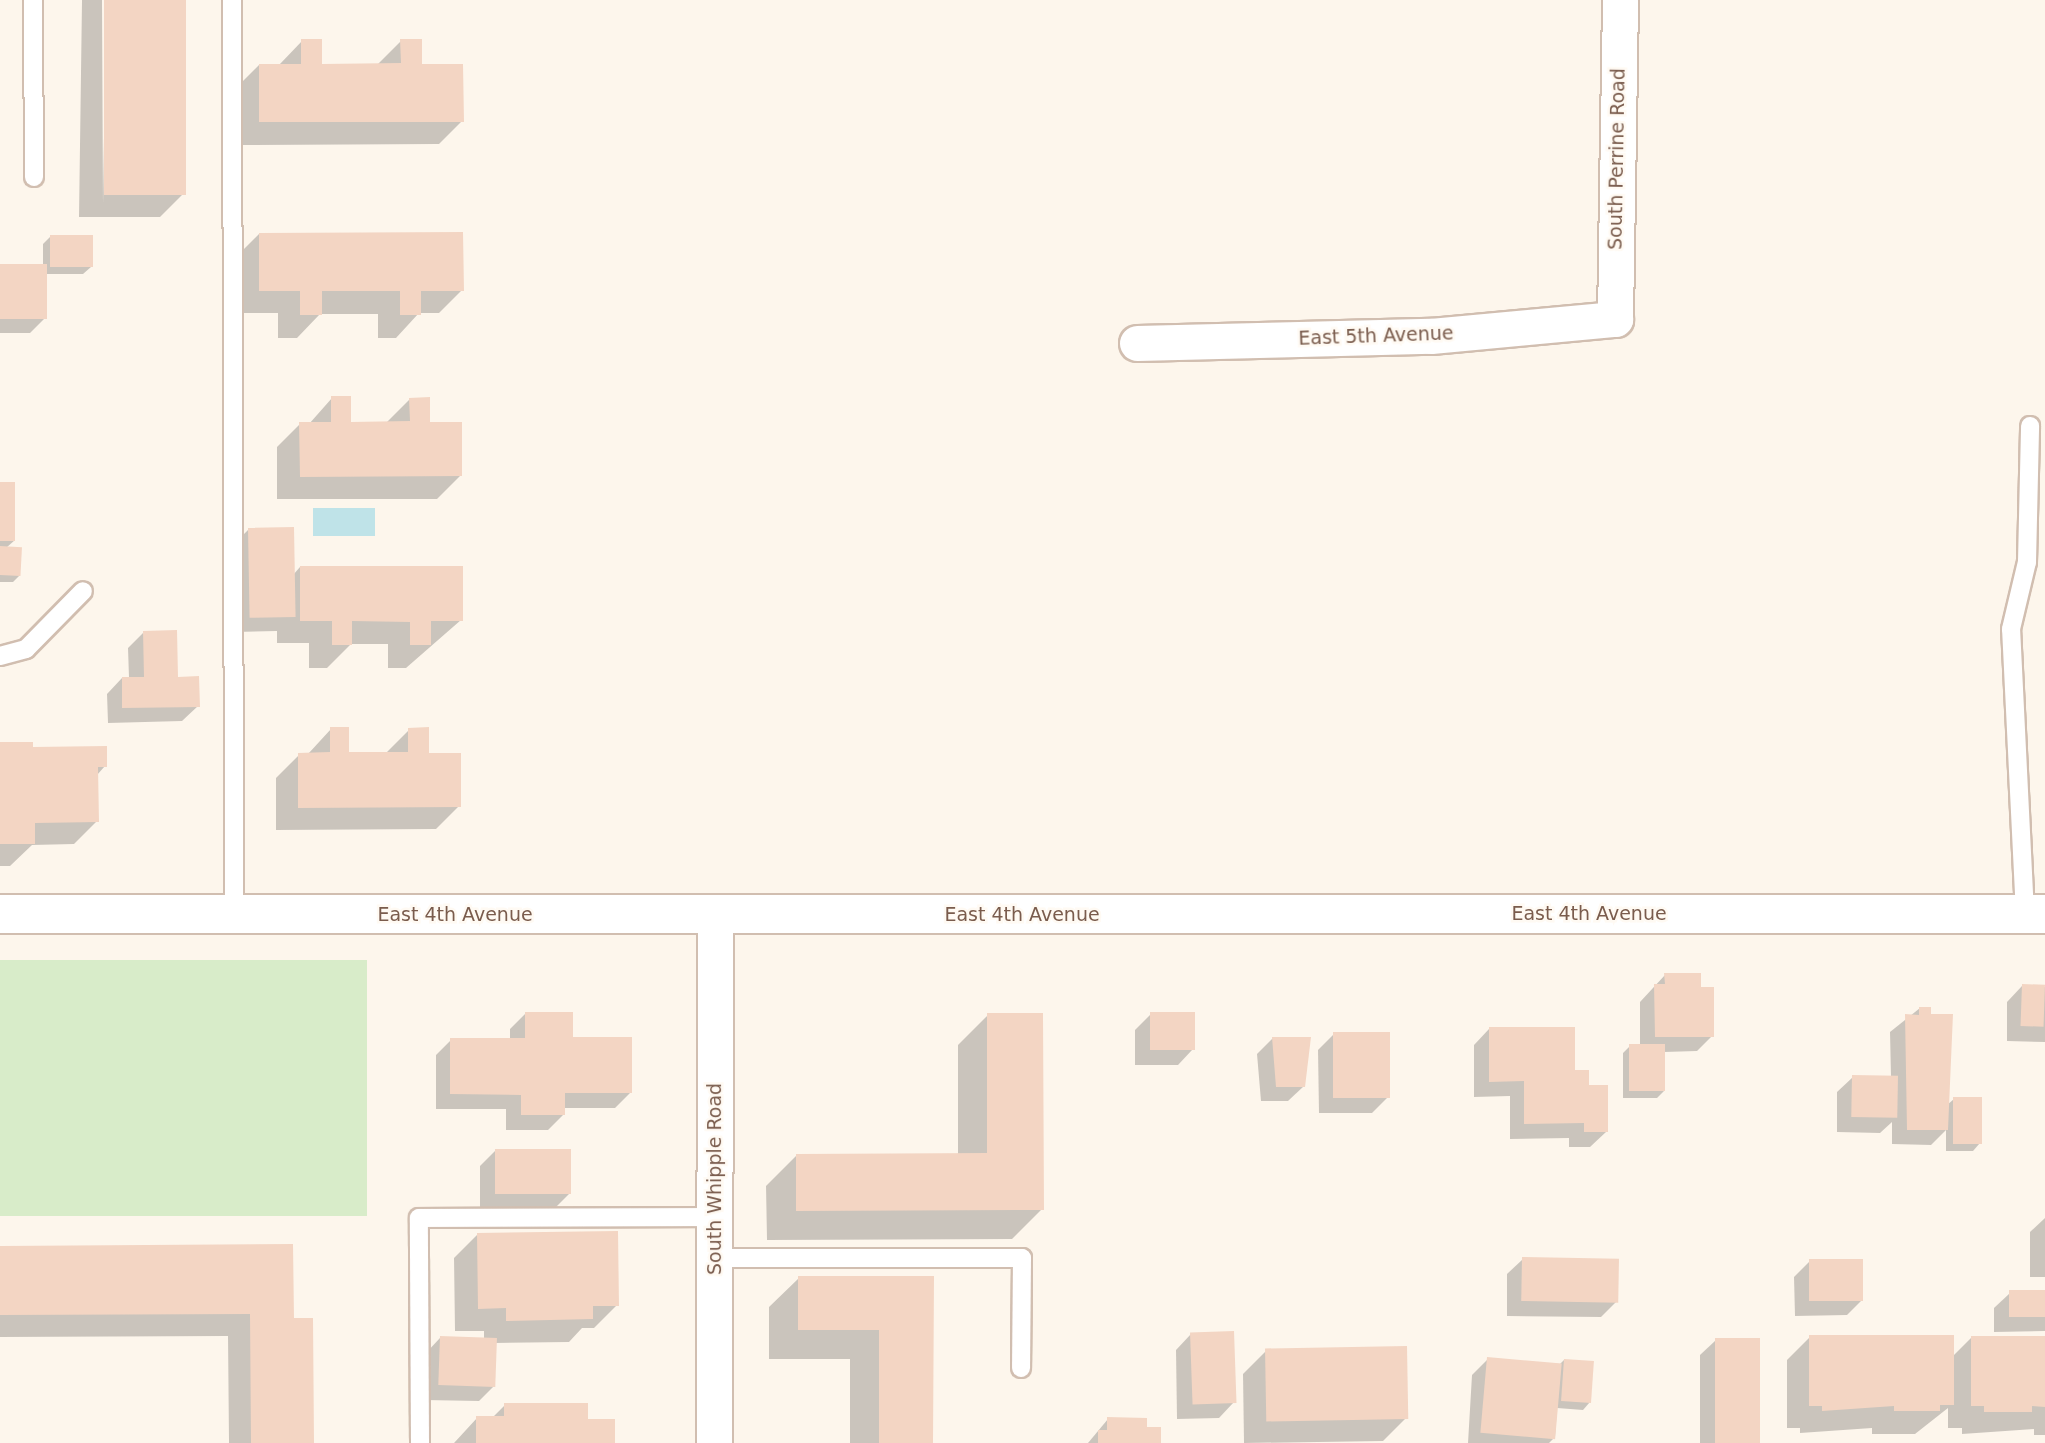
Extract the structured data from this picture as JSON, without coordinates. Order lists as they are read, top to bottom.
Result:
{
  "streets": {
    "street": [
      "South Perrine Road",
      "East 5th Avenue",
      "East 4th Avenue",
      "South Whipple Road"
    ]
  },
  "crossings": [
    ["South Perrine Road", "East 5th Avenue"],
    ["East 4th Avenue", "South Whipple Road"]
  ]
}
